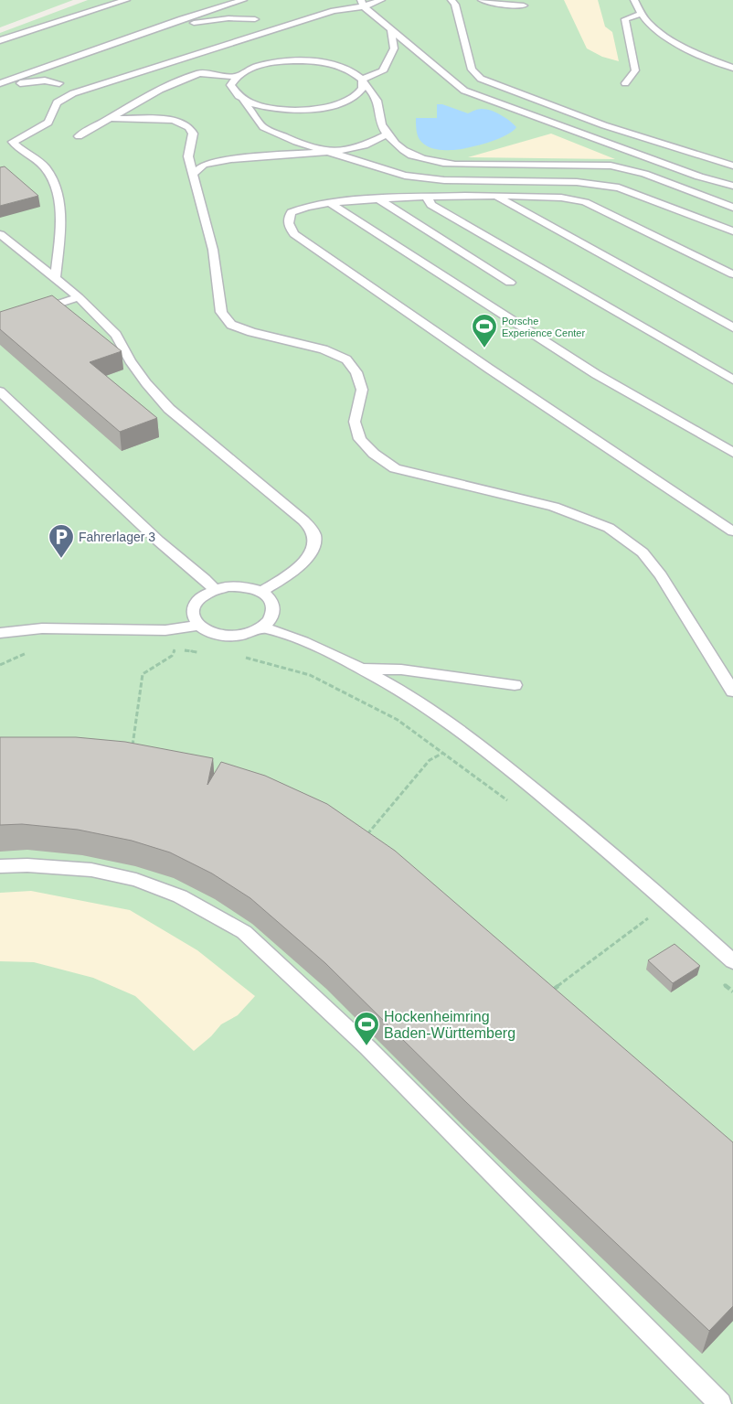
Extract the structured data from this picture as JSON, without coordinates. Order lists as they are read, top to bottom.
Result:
{
  "places": {
    "sports": ["Porsche Experience Center", "Hockenheimring Baden-Württemberg"],
    "parking": ["Fahrerlager 3"]
  }
}
